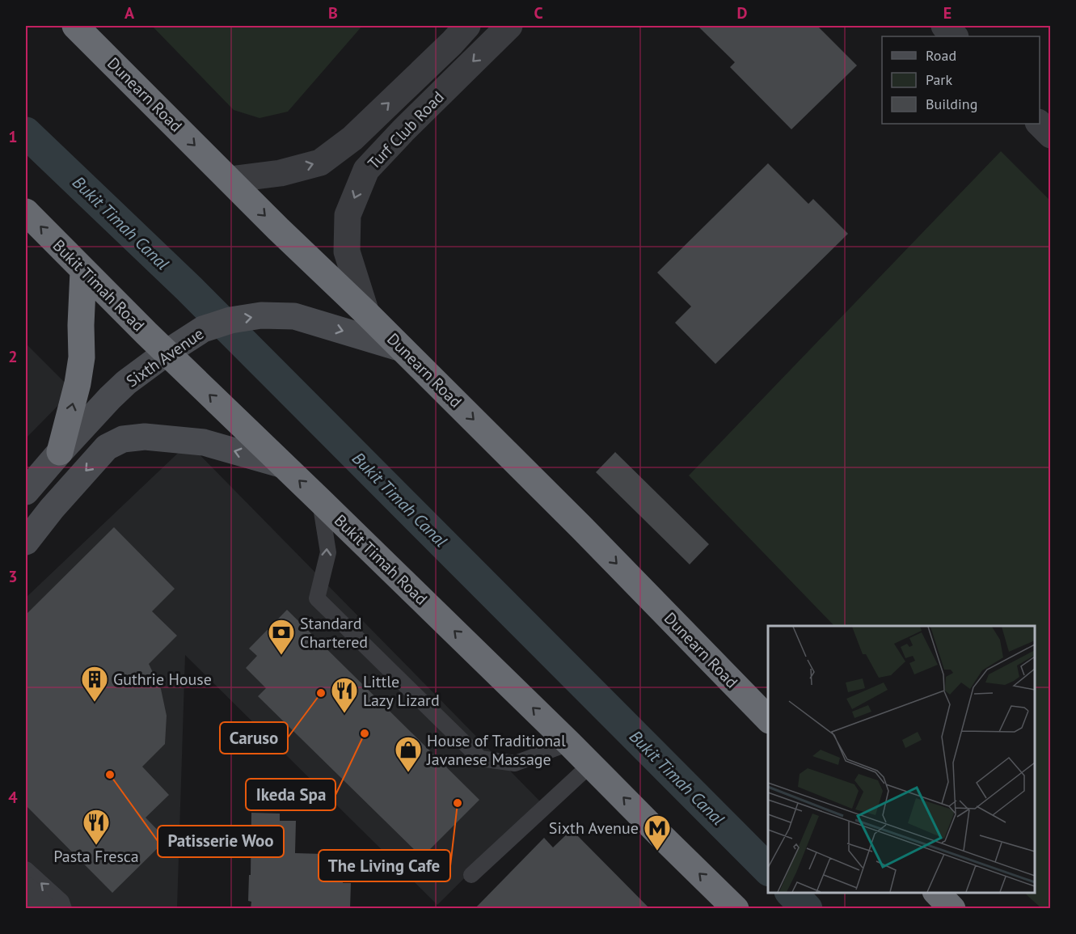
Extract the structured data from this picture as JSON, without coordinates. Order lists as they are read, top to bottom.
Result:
{
  "streets": {
    "highway": ["Dunearn Road", "Bukit Timah Road"],
    "main road": ["Sixth Avenue"],
    "street": ["Turf Club Road"]
  },
  "crossings": [
    ["Dunearn Road", "Turf Club Road"],
    ["Dunearn Road", "Sixth Avenue"],
    ["Bukit Timah Road", "Sixth Avenue"]
  ],
  "one_way": ["Dunearn Road", "Bukit Timah Road", "Sixth Avenue"],
  "water": ["Bukit Timah Canal"],
  "places": {
    "bank": ["Standard Chartered"],
    "other": [
      "Caruso",
      "Ikeda Spa",
      "Patisserie Woo",
      "The Living Cafe"
    ],
    "building": ["Guthrie House"],
    "restaurant": ["Little Lazy Lizard", "Pasta Fresca"],
    "shop": ["House of Traditional Javanese Massage"],
    "metro station": ["Sixth Avenue"]
  },
  "legend": ["Road", "Park", "Building"],
  "grid": {
    "columns": [
      "A",
      "B",
      "C",
      "D",
      "E"
    ],
    "rows": [
      "1",
      "2",
      "3",
      "4"
    ]
  }
}
